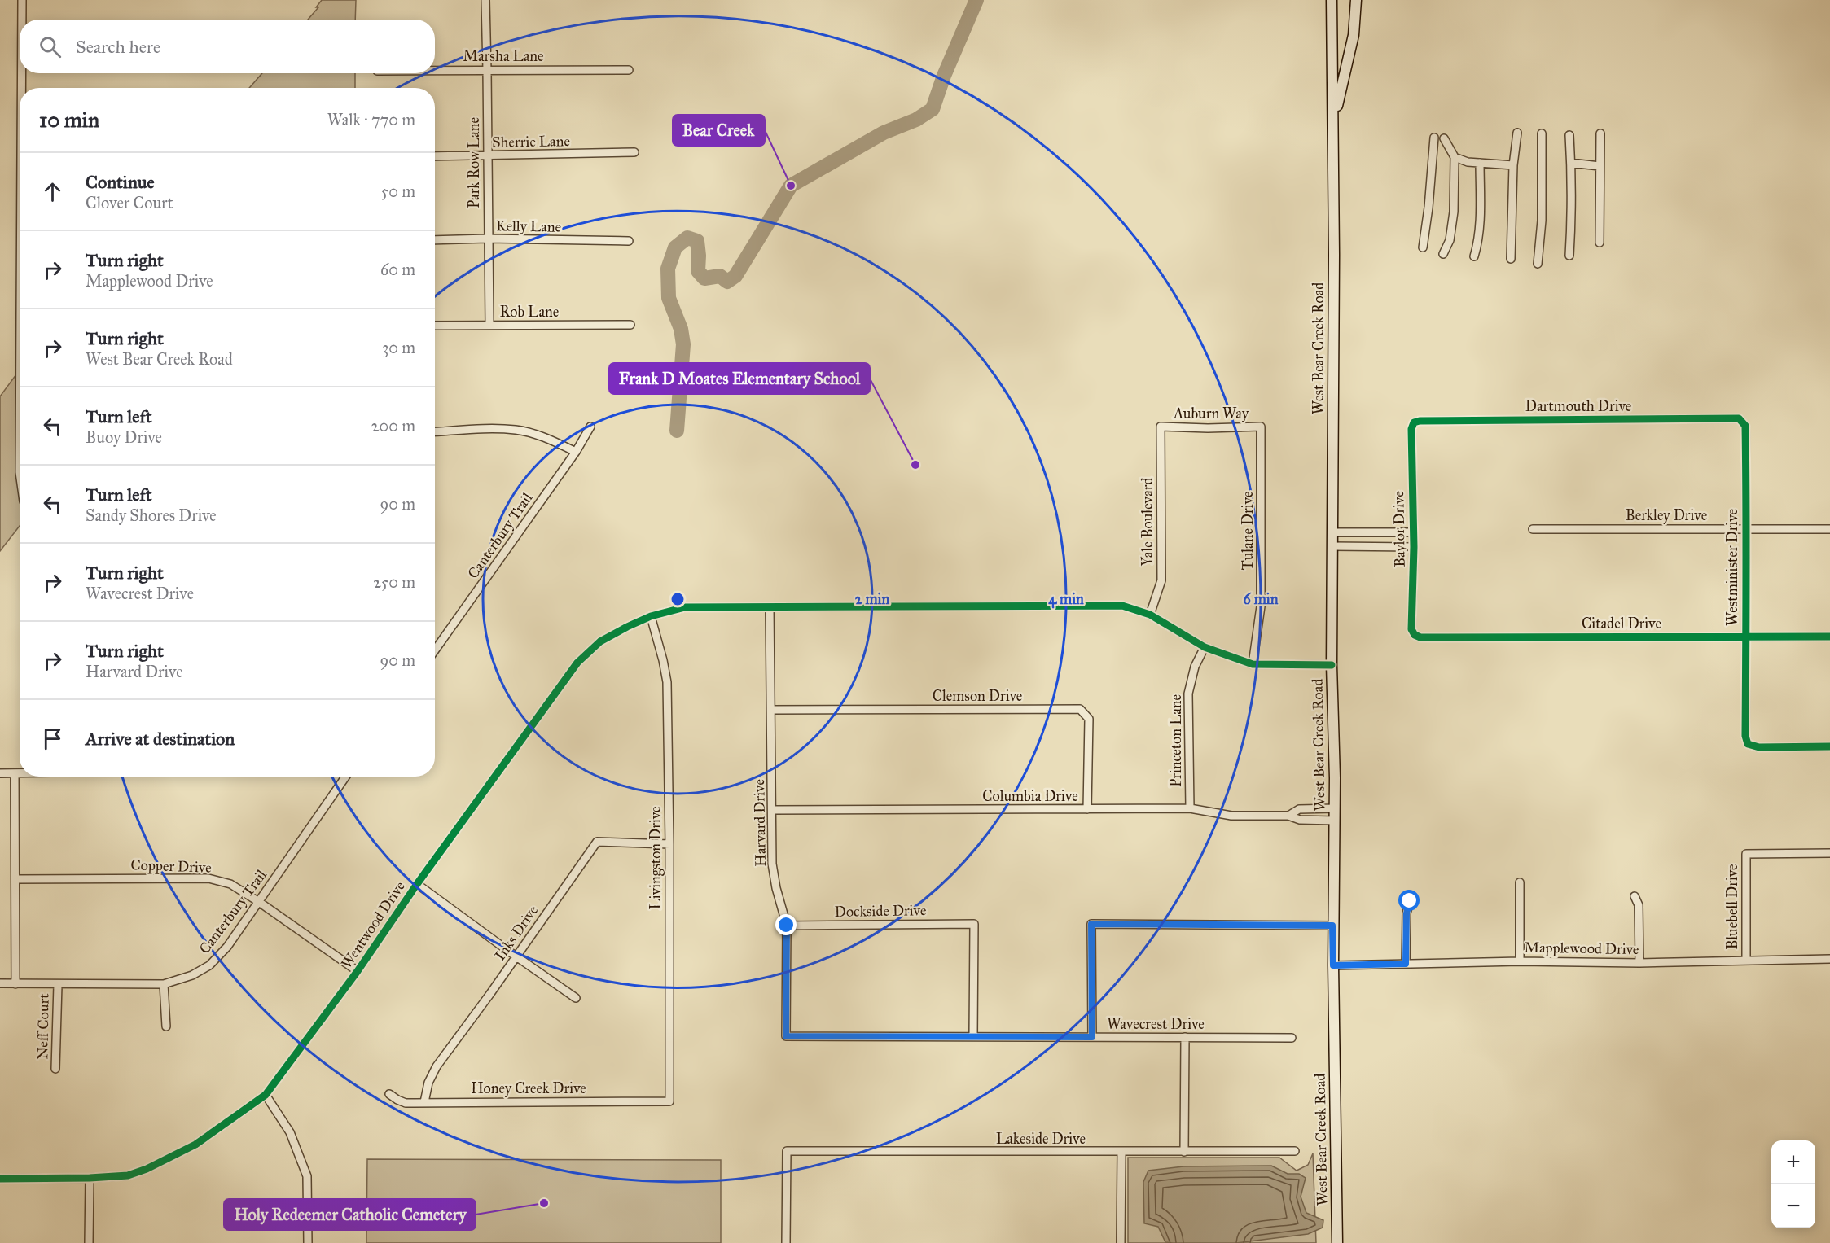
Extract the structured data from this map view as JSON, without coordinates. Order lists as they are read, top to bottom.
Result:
{
  "streets": {
    "main road": ["West Bear Creek Road"],
    "street": [
      "Marsha Lane",
      "Sherrie Lane",
      "Park Row Lane",
      "Kelly Lane",
      "Rob Lane",
      "Dartmouth Drive",
      "Auburn Way",
      "Berkley Drive",
      "Yale Boulevard",
      "Baylor Drive",
      "Tulane Drive",
      "Canterbury Trail",
      "Westminister Drive",
      "Citadel Drive",
      "Clemson Drive",
      "Princeton Lane",
      "Columbia Drive",
      "Harvard Drive",
      "Livingston Drive",
      "Copper Drive",
      "Bluebell Drive",
      "Dockside Drive",
      "Wentwood Drive",
      "Inks Drive",
      "Mapplewood Drive",
      "Wavecrest Drive",
      "Neff Court",
      "Honey Creek Drive",
      "Lakeside Drive"
    ]
  },
  "crossings": [
    ["Marsha Lane", "Park Row Lane"],
    ["Sherrie Lane", "Park Row Lane"],
    ["Park Row Lane", "Kelly Lane"],
    ["Park Row Lane", "Rob Lane"],
    ["West Bear Creek Road", "Columbia Drive"],
    ["West Bear Creek Road", "Wentwood Drive"],
    ["West Bear Creek Road", "Mapplewood Drive"],
    ["Dartmouth Drive", "Baylor Drive"],
    ["Dartmouth Drive", "Westminister Drive"],
    ["Auburn Way", "Yale Boulevard"],
    ["Auburn Way", "Tulane Drive"],
    ["Berkley Drive", "Westminister Drive"],
    ["Yale Boulevard", "Wentwood Drive"],
    ["Baylor Drive", "Citadel Drive"],
    ["Tulane Drive", "Wentwood Drive"],
    ["Canterbury Trail", "Copper Drive"],
    ["Canterbury Trail", "Neff Court"],
    ["Westminister Drive", "Citadel Drive"],
    ["Clemson Drive", "Columbia Drive"],
    ["Clemson Drive", "Harvard Drive"],
    ["Princeton Lane", "Columbia Drive"],
    ["Princeton Lane", "Wentwood Drive"],
    ["Columbia Drive", "Harvard Drive"],
    ["Harvard Drive", "Dockside Drive"],
    ["Harvard Drive", "Wentwood Drive"],
    ["Harvard Drive", "Wavecrest Drive"],
    ["Livingston Drive", "Wentwood Drive"],
    ["Livingston Drive", "Inks Drive"],
    ["Livingston Drive", "Honey Creek Drive"],
    ["Copper Drive", "Wentwood Drive"],
    ["Bluebell Drive", "Mapplewood Drive"],
    ["Dockside Drive", "Wavecrest Drive"],
    ["Inks Drive", "Honey Creek Drive"]
  ],
  "places": ["Bear Creek", "Frank D Moates Elementary School", "Holy Redeemer Catholic Cemetery"],
  "page": {
    "search": "Search here",
    "heading": ["10 min", "Walk · 770 m"],
    "list": [
      ["Continue", "Clover Court", "50 m"],
      ["Turn right", "Mapplewood Drive", "60 m"],
      ["Turn right", "West Bear Creek Road", "30 m"],
      ["Turn left", "Buoy Drive", "200 m"],
      ["Turn left", "Sandy Shores Drive", "90 m"],
      ["Turn right", "Wavecrest Drive", "250 m"],
      ["Turn right", "Harvard Drive", "90 m"],
      "Arrive at destination"
    ],
    "map_buttons": ["+", "−"]
  },
  "rings": ["2 min", "4 min", "6 min"]
}
